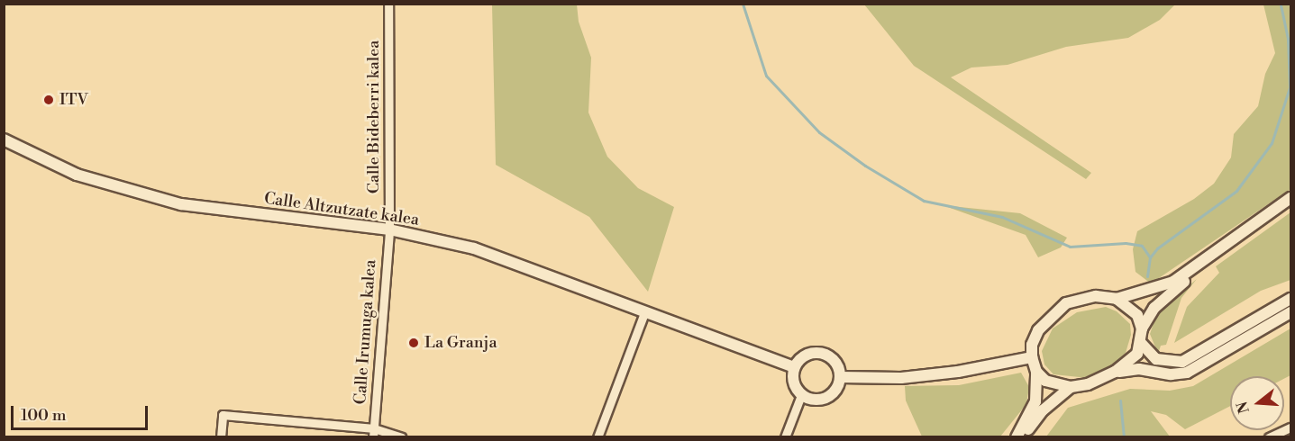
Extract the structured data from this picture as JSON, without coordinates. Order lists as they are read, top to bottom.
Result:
{
  "streets": {
    "main road": ["Calle Altzutzate kalea"],
    "street": ["Calle Bideberri kalea", "Calle Irumuga kalea"]
  },
  "crossings": [
    ["Calle Bideberri kalea", "Calle Altzutzate kalea"],
    ["Calle Bideberri kalea", "Calle Irumuga kalea"],
    ["Calle Altzutzate kalea", "Calle Irumuga kalea"]
  ],
  "places": ["ITV", "La Granja"],
  "scale_bar": "100 m",
  "north": "left"
}
